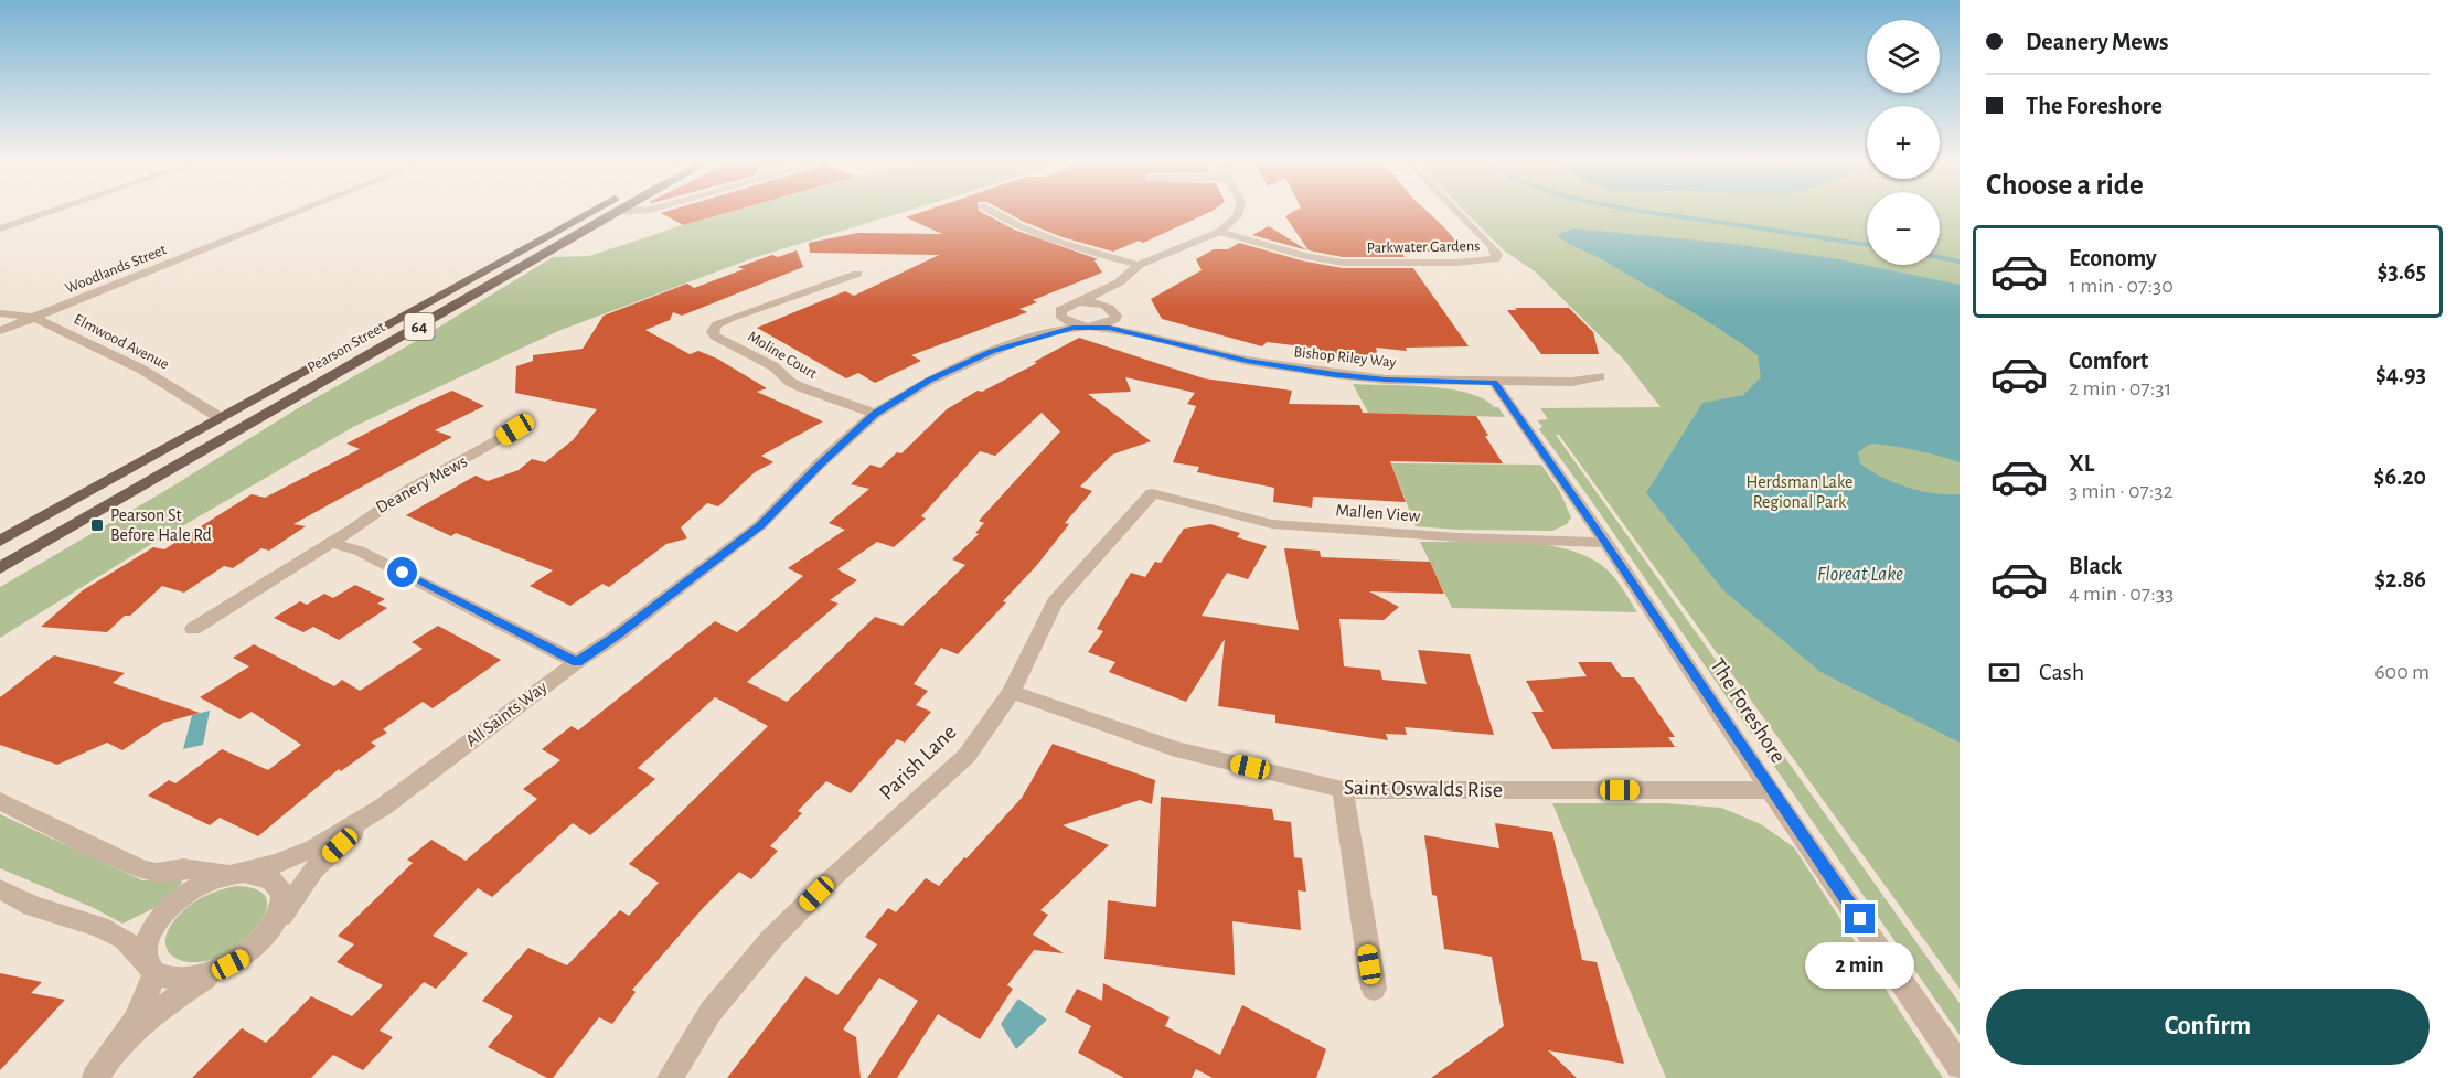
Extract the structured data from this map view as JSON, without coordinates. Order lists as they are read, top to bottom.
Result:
{
  "streets": {
    "main road": ["64", "Pearson Street"],
    "street": [
      "Parkwater Gardens",
      "Woodlands Street",
      "Elmwood Avenue",
      "Moline Court",
      "Bishop Riley Way",
      "Deanery Mews",
      "Mallen View",
      "The Foreshore",
      "All Saints Way",
      "Parish Lane",
      "Saint Oswalds Rise"
    ]
  },
  "crossings": [
    ["Woodlands Street", "Elmwood Avenue"],
    ["Elmwood Avenue", "Pearson Street"],
    ["Moline Court", "All Saints Way"],
    ["Bishop Riley Way", "The Foreshore"],
    ["Mallen View", "The Foreshore"],
    ["Mallen View", "Parish Lane"],
    ["The Foreshore", "Saint Oswalds Rise"],
    ["Parish Lane", "Saint Oswalds Rise"]
  ],
  "water": ["Floreat Lake"],
  "parks": ["Herdsman Lake Regional Park"],
  "places": {
    "transit": ["Pearson St Before Hale Rd"]
  },
  "page": {
    "banner": ["Deanery Mews", "The Foreshore"],
    "map_buttons": ["+", "−"],
    "heading": "Choose a ride",
    "list": [
      {
        "name": "Economy",
        "note": "1 min · 07:30",
        "value": "$3.65"
      },
      {
        "name": "Comfort",
        "note": "2 min · 07:31",
        "value": "$4.93"
      },
      {
        "name": "XL",
        "note": "3 min · 07:32",
        "value": "$6.20"
      },
      {
        "name": "Black",
        "note": "4 min · 07:33",
        "value": "$2.86"
      }
    ],
    "pay": ["Cash", "600 m"],
    "bubble": "2 min",
    "buttons": "Confirm"
  }
}
